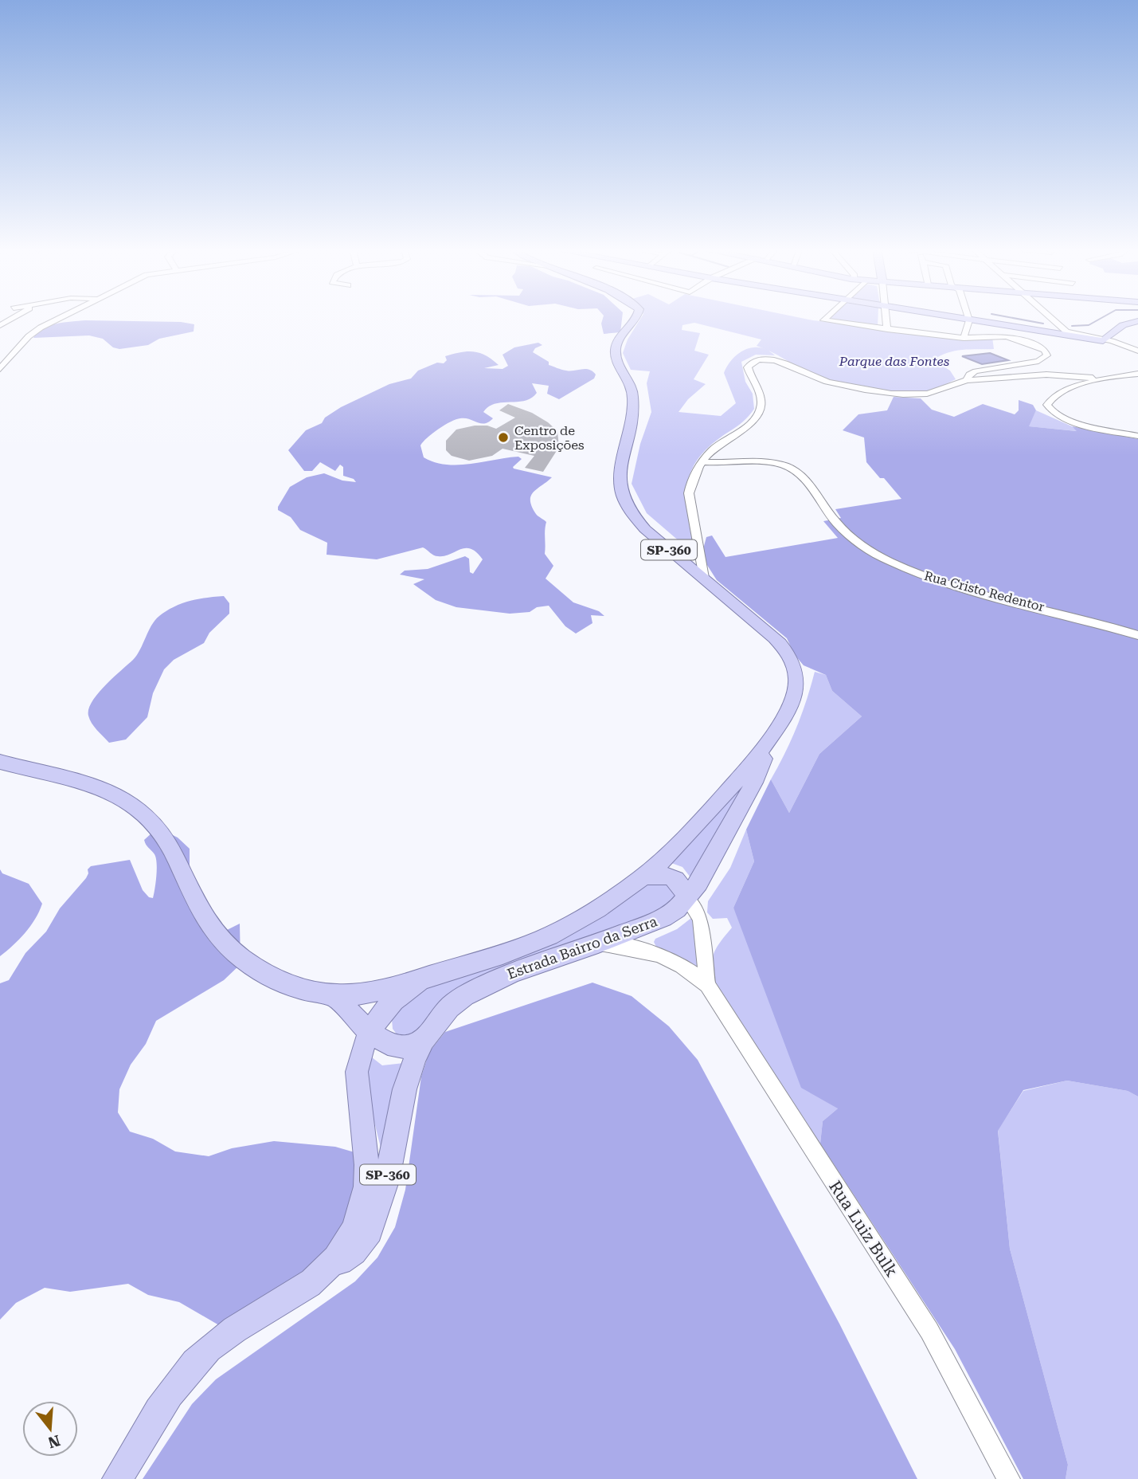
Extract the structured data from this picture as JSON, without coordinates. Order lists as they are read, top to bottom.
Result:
{
  "streets": {
    "main road": ["SP-360", "Estrada Bairro da Serra"],
    "street": ["Rua Cristo Redentor", "Rua Luiz Bulk"]
  },
  "crossings": [
    ["SP-360", "Estrada Bairro da Serra"]
  ],
  "parks": ["Parque das Fontes"],
  "places": ["Centro de Exposições"],
  "north": "bottom"
}
